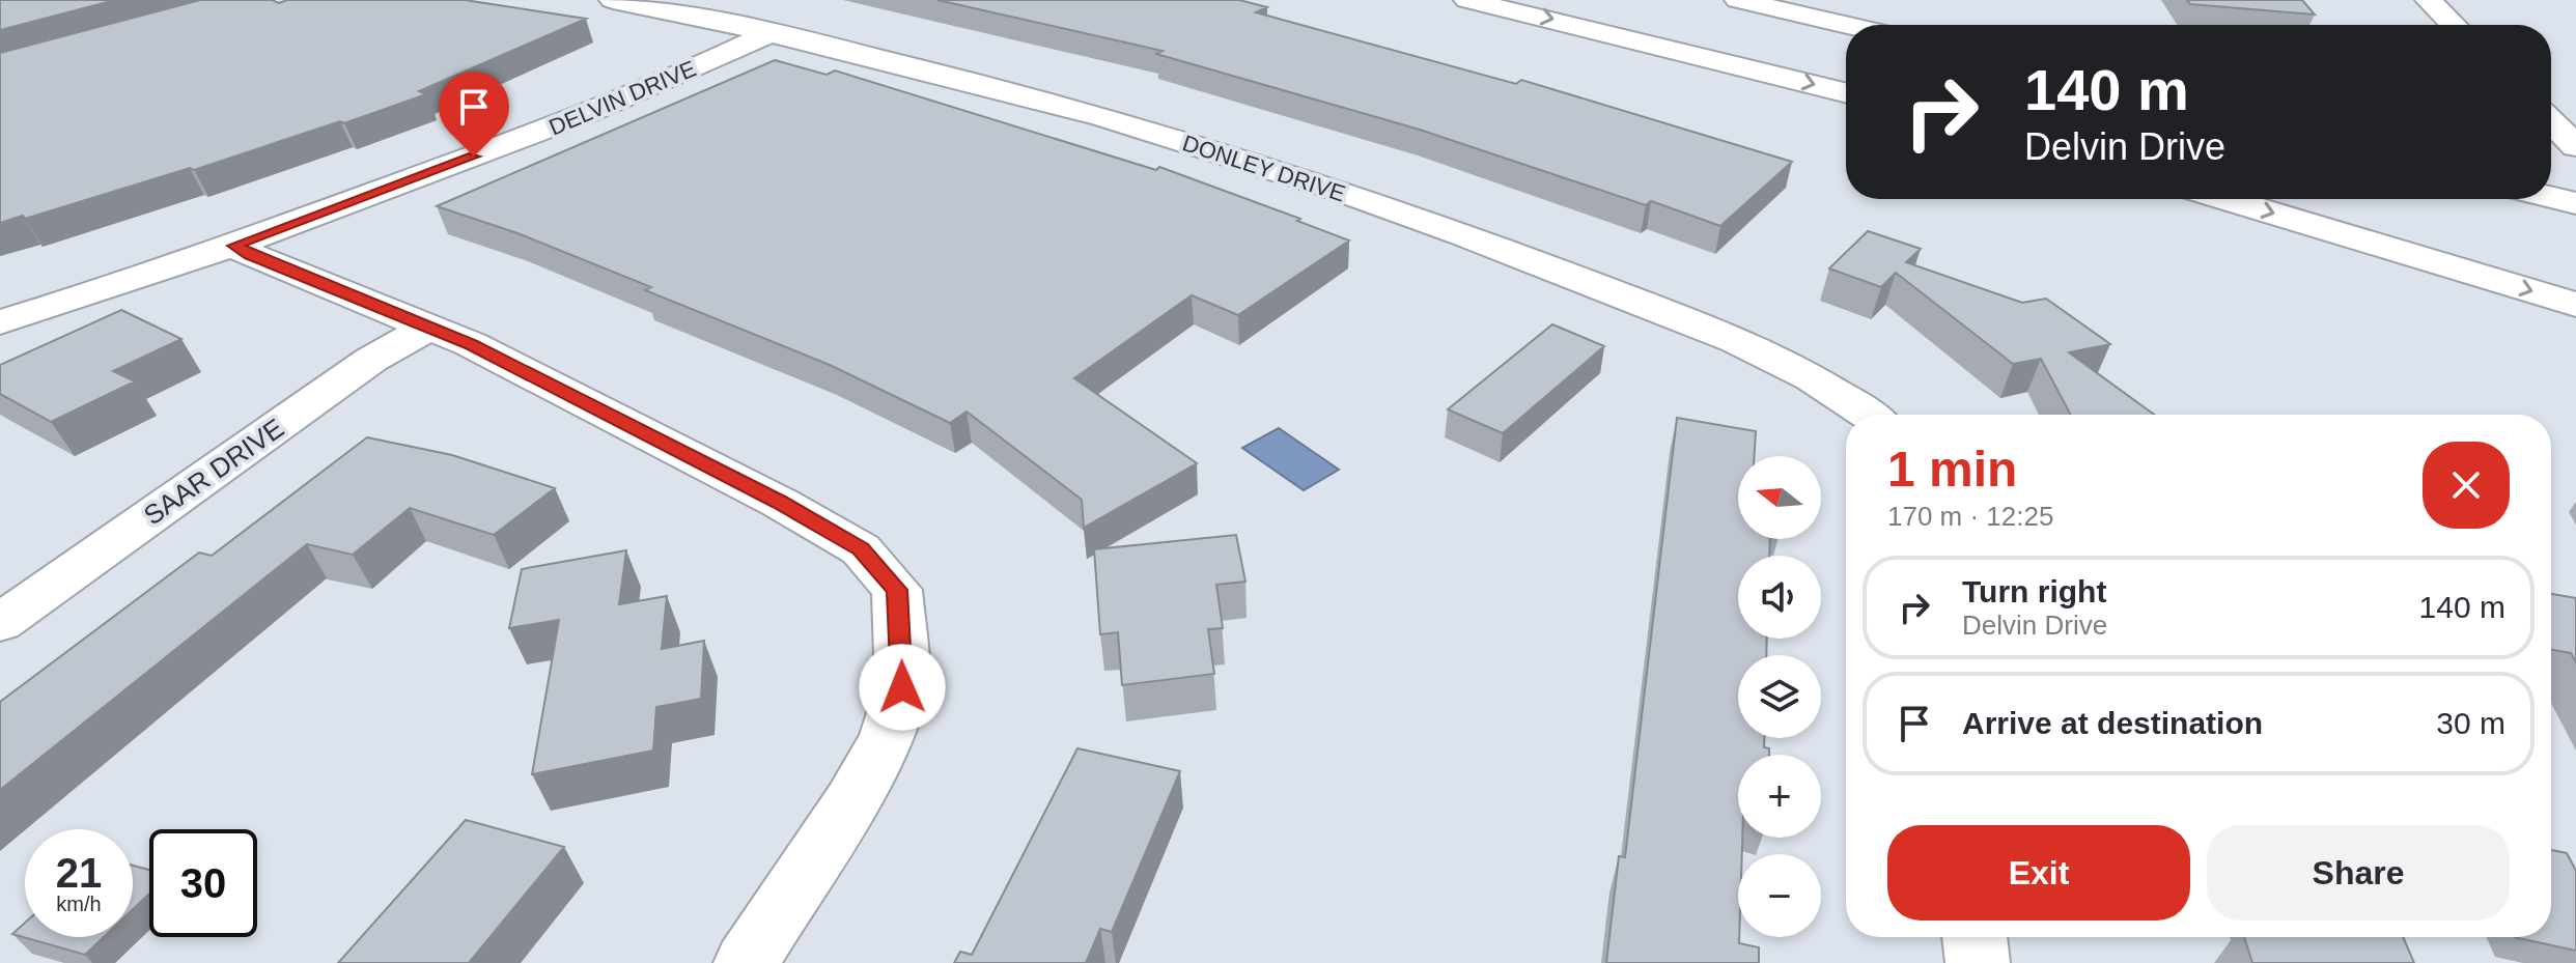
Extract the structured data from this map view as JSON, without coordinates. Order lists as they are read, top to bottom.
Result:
{
  "streets": {
    "main road": ["DELVIN DRIVE", "DONLEY DRIVE", "SAAR DRIVE"]
  },
  "crossings": [
    ["DELVIN DRIVE", "DONLEY DRIVE"]
  ],
  "north": "left",
  "page": {
    "turn": ["140 m", "Delvin Drive"],
    "heading": ["1 min", "170 m · 12:25"],
    "map_buttons": ["+", "−"],
    "list": [
      {
        "name": "Turn right",
        "note": "Delvin Drive",
        "value": "140 m"
      },
      {
        "name": "Arrive at destination",
        "value": "30 m"
      }
    ],
    "buttons": ["Exit", "Share"],
    "speed": "21 km/h",
    "limit": "30"
  }
}
